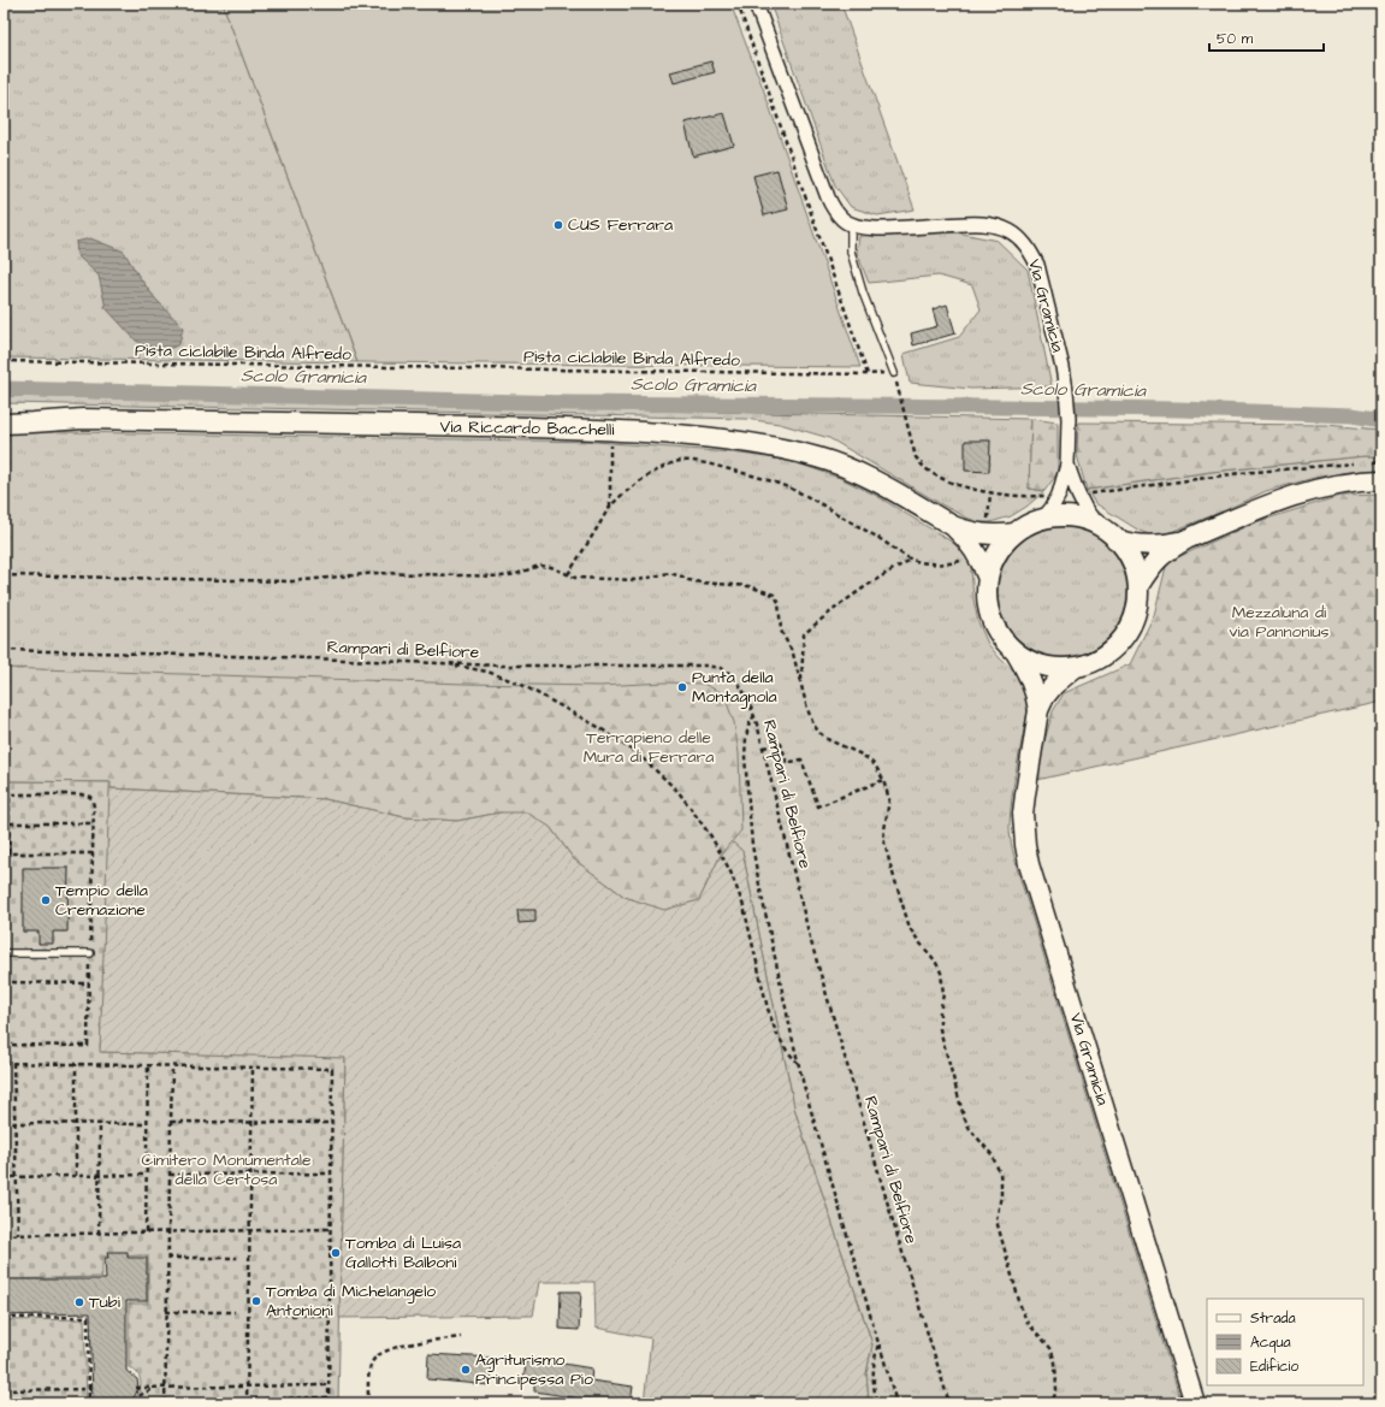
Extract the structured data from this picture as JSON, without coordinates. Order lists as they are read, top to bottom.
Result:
{
  "streets": {
    "main road": ["Via Gramicia", "Via Riccardo Bacchelli"],
    "path": ["Pista ciclabile Binda Alfredo", "Rampari di Belfiore"]
  },
  "crossings": [
    ["Via Gramicia", "Via Riccardo Bacchelli"]
  ],
  "water": ["Scolo Gramicia"],
  "parks": ["Mezzaluna di via Pannonius", "Terrapieno delle Mura di Ferrara", "Cimitero Monumentale della Certosa"],
  "places": [
    "CUS Ferrara",
    "Punta della Montagnola",
    "Tempio della Cremazione",
    "Tomba di Luisa Gallotti Balboni",
    "Tomba di Michelangelo Antonioni",
    "Tubi",
    "Agriturismo Principessa Pio"
  ],
  "legend": ["Strada", "Acqua", "Edificio"],
  "scale_bar": "50 m"
}
